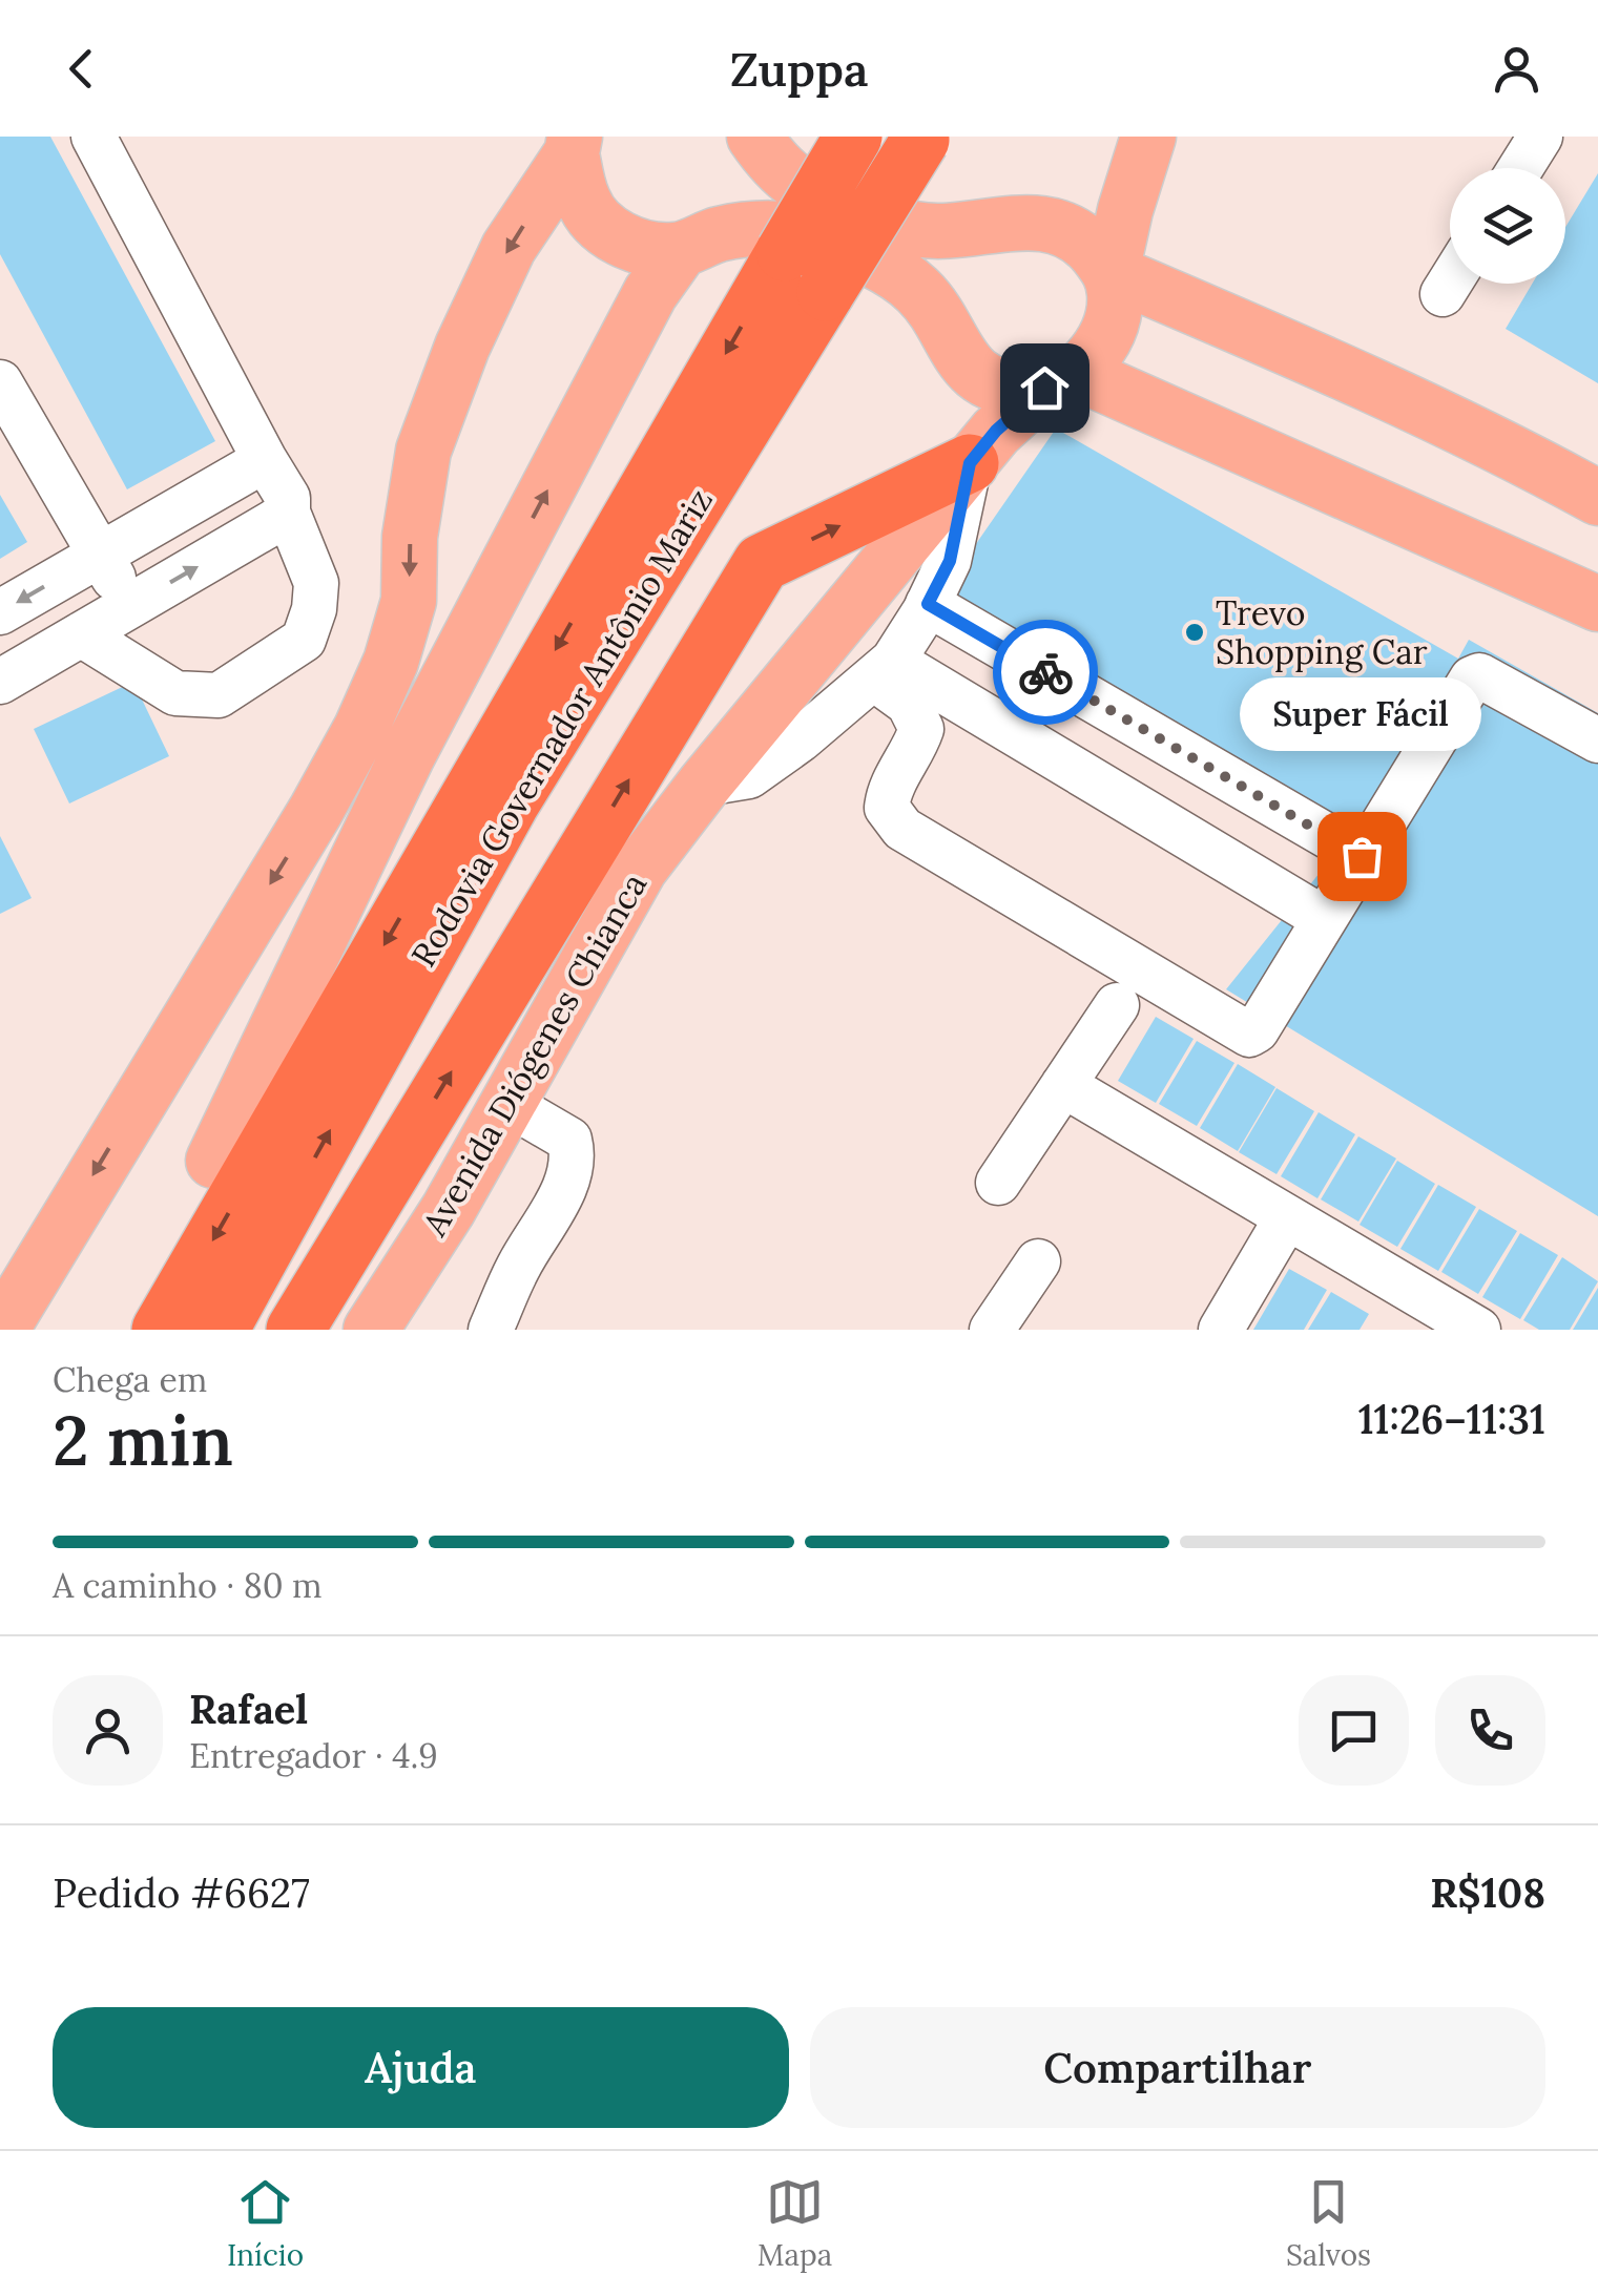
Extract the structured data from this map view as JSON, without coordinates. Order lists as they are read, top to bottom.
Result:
{
  "streets": {
    "highway": ["Rodovia Governador Antônio Mariz"],
    "main road": ["Avenida Diógenes Chianca"]
  },
  "places": ["Trevo Shopping Car", "Super Fácil"],
  "page": {
    "header": "Zuppa",
    "bubble": "Super Fácil",
    "heading": ["2 min", "Chega em", "11:26–11:31"],
    "panel": [
      "Rafael",
      "Entregador · 4.9",
      "Pedido #6627",
      "R$108"
    ],
    "bar": "A caminho · 80 m",
    "buttons": ["Ajuda", "Compartilhar"],
    "tabs": ["Início", "Mapa", "Salvos"]
  }
}
